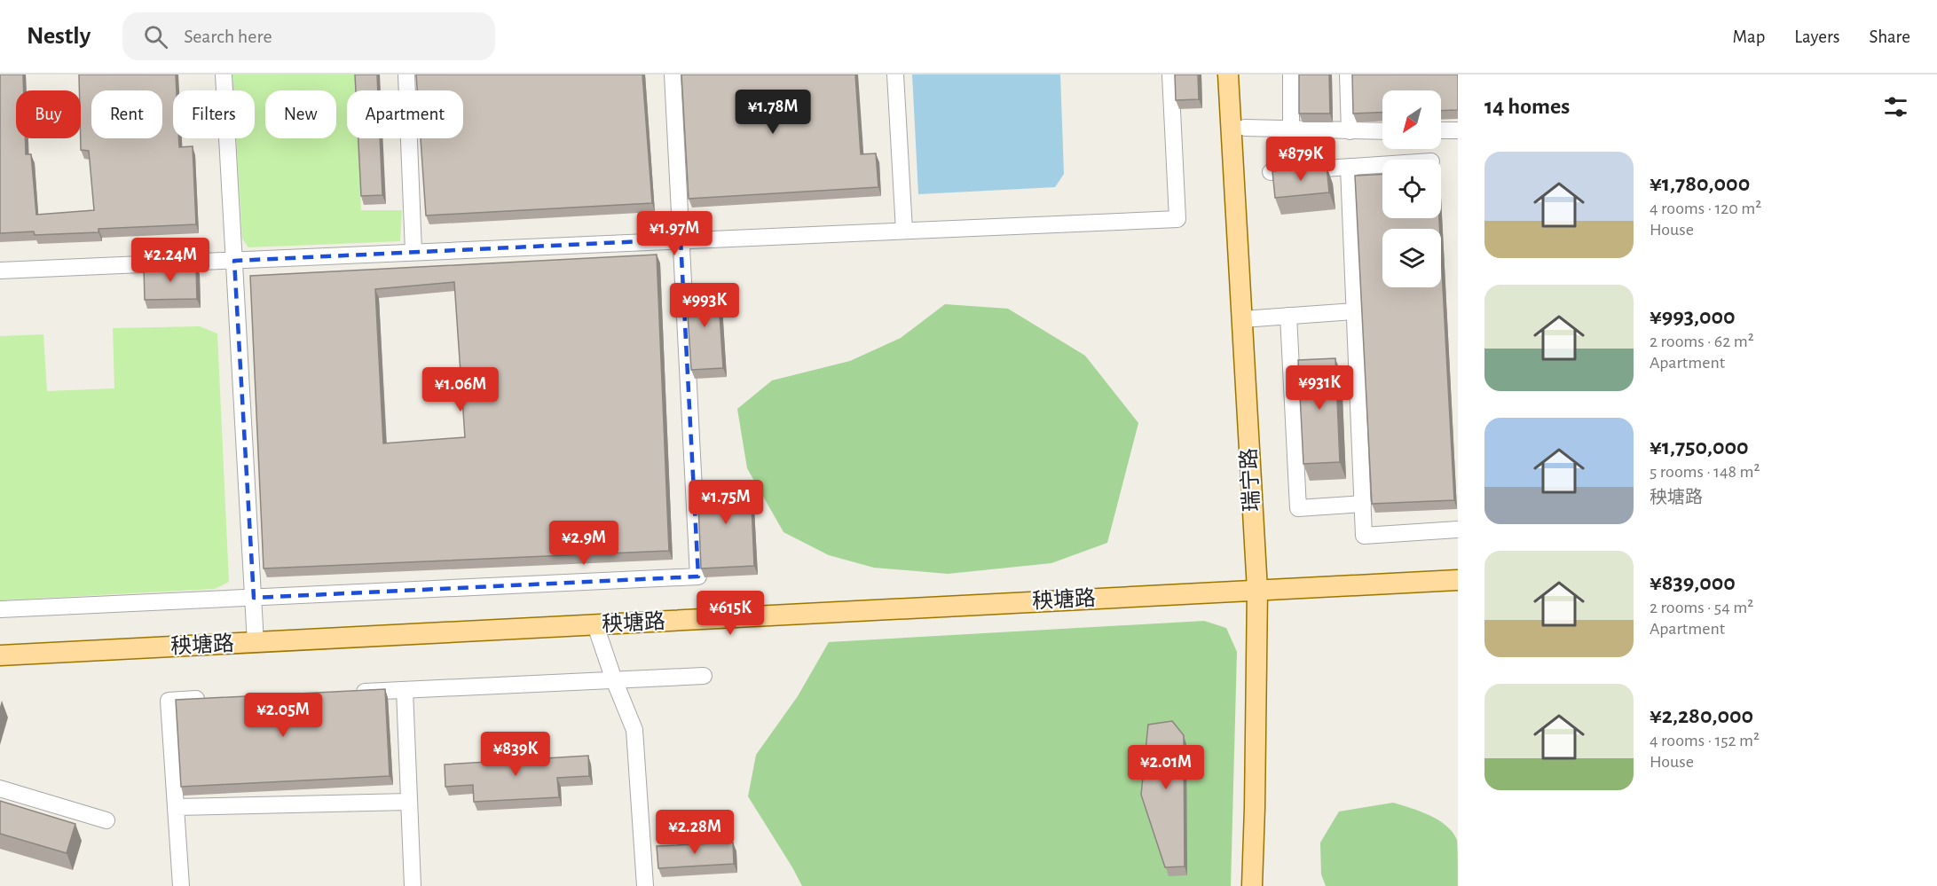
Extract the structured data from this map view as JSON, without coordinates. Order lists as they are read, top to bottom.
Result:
{
  "streets": {
    "main road": ["瑞宁路", "秧塘路"]
  },
  "crossings": [
    ["瑞宁路", "秧塘路"]
  ],
  "north": "bottom left",
  "page": {
    "header": "Nestly",
    "search": "Search here",
    "nav": ["Map", "Layers", "Share"],
    "heading": "14 homes",
    "price": [
      "¥1.78M",
      "¥879K",
      "¥1.97M",
      "¥2.24M",
      "¥993K",
      "¥931K",
      "¥1.06M",
      "¥1.75M",
      "¥2.9M",
      "¥615K",
      "¥2.05M",
      "¥839K",
      "¥2.01M",
      "¥2.28M"
    ],
    "chip": [
      "Buy",
      "Rent",
      "Filters",
      "New",
      "Apartment"
    ],
    "list": [
      {
        "name": "¥1,780,000",
        "note": "4 rooms · 120 m² · House"
      },
      {
        "name": "¥993,000",
        "note": "2 rooms · 62 m² · Apartment"
      },
      {
        "name": "¥1,750,000",
        "note": "5 rooms · 148 m² · 秧塘路"
      },
      {
        "name": "¥839,000",
        "note": "2 rooms · 54 m² · Apartment"
      },
      {
        "name": "¥2,280,000",
        "note": "4 rooms · 152 m² · House"
      }
    ]
  }
}
